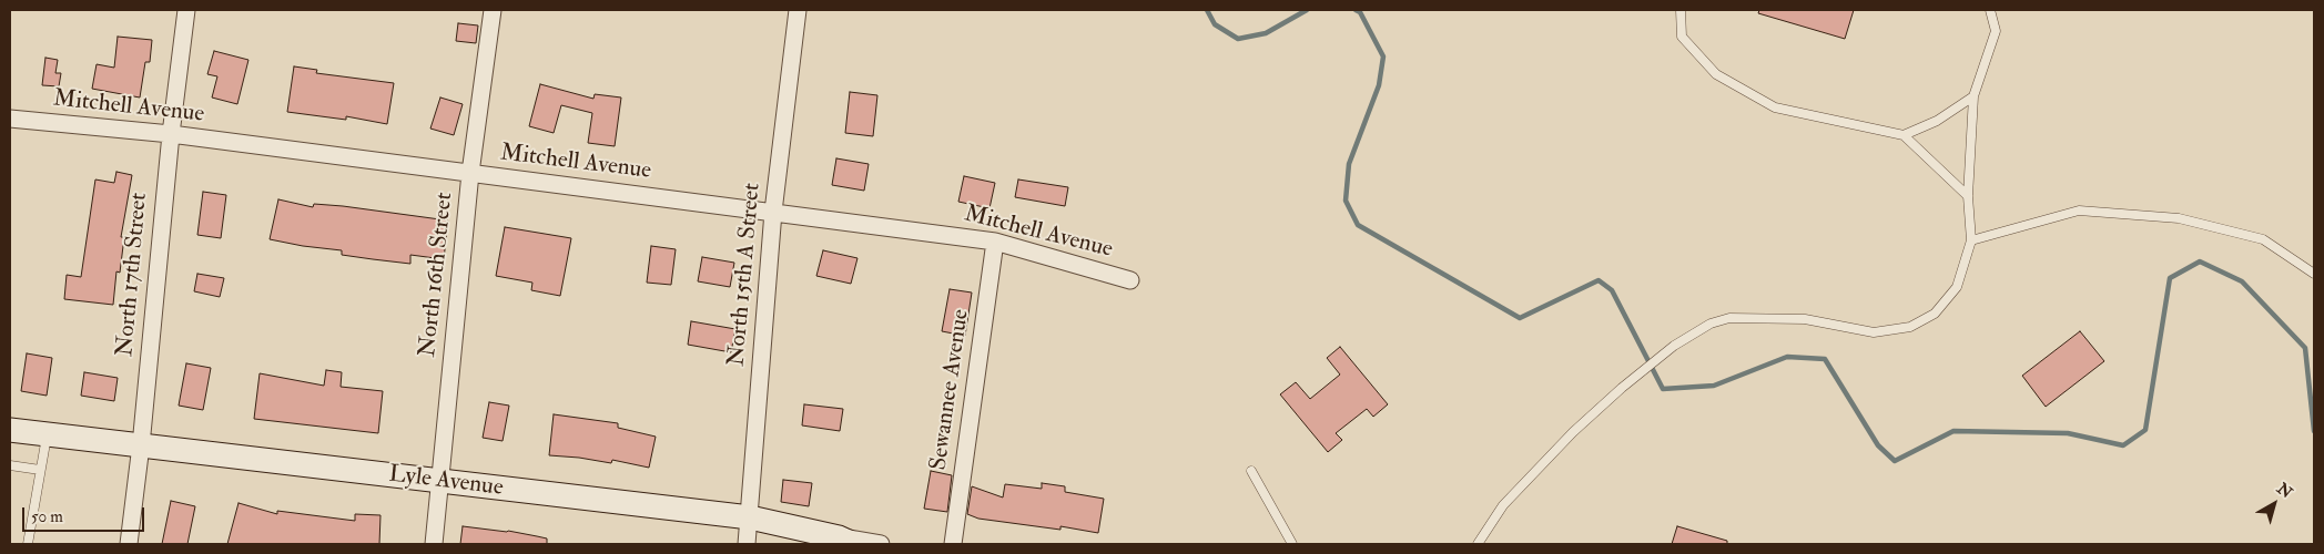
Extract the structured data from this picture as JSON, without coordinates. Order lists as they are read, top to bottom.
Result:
{
  "streets": {
    "main road": ["Lyle Avenue"],
    "street": [
      "Mitchell Avenue",
      "North 17th Street",
      "North 16th Street",
      "North 15th A Street",
      "Sewannee Avenue"
    ]
  },
  "crossings": [
    ["Mitchell Avenue", "North 17th Street"],
    ["Mitchell Avenue", "North 16th Street"],
    ["Mitchell Avenue", "North 15th A Street"],
    ["Mitchell Avenue", "Sewannee Avenue"],
    ["North 17th Street", "Lyle Avenue"],
    ["North 16th Street", "Lyle Avenue"],
    ["North 15th A Street", "Lyle Avenue"]
  ],
  "scale_bar": "50 m",
  "north": "top right"
}
